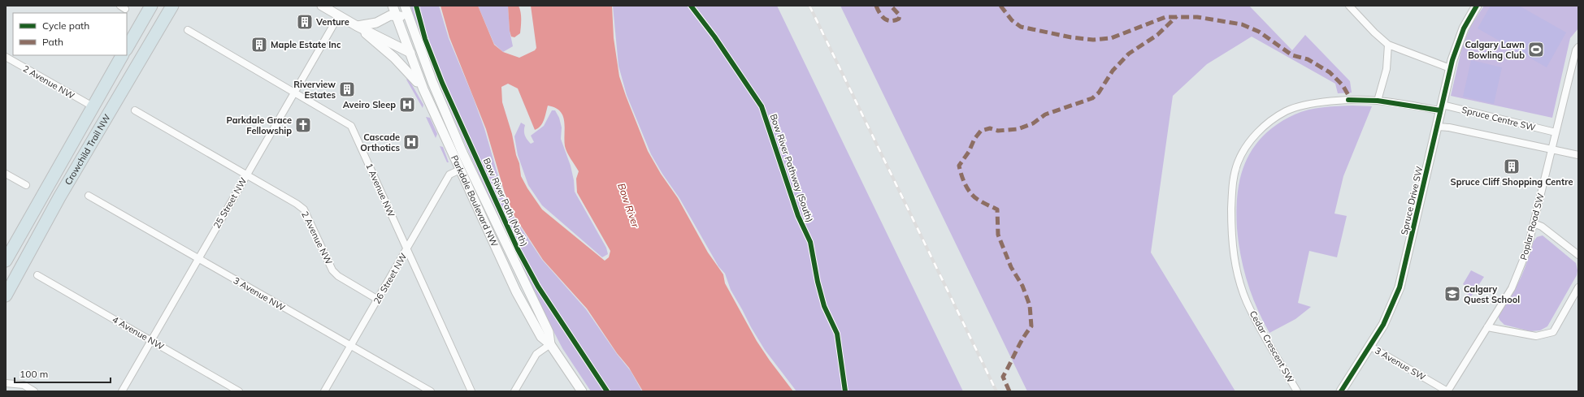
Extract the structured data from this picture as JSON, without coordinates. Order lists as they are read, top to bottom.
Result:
{
  "streets": {
    "highway": ["Crowchild Trail NW"],
    "main road": ["Spruce Drive SW", "Parkdale Boulevard NW"],
    "street": [
      "2 Avenue NW",
      "Spruce Centre SW",
      "1 Avenue NW",
      "25 Street NW",
      "Poplar Road SW",
      "26 Street NW",
      "3 Avenue NW",
      "4 Avenue NW",
      "Cedar Crescent SW",
      "3 Avenue SW"
    ],
    "cycle path": ["Bow River Pathway (South)", "Bow River Path (North)"]
  },
  "crossings": [
    ["2 Avenue NW", "Crowchild Trail NW"],
    ["2 Avenue NW", "25 Street NW"],
    ["2 Avenue NW", "26 Street NW"],
    ["Spruce Centre SW", "Spruce Drive SW"],
    ["Spruce Centre SW", "Poplar Road SW"],
    ["Spruce Centre SW", "Cedar Crescent SW"],
    ["1 Avenue NW", "25 Street NW"],
    ["1 Avenue NW", "26 Street NW"],
    ["Spruce Drive SW", "Cedar Crescent SW"],
    ["Spruce Drive SW", "3 Avenue SW"],
    ["Parkdale Boulevard NW", "26 Street NW"],
    ["25 Street NW", "3 Avenue NW"],
    ["25 Street NW", "4 Avenue NW"],
    ["Poplar Road SW", "3 Avenue SW"],
    ["26 Street NW", "3 Avenue NW"]
  ],
  "water": ["Bow River"],
  "places": {
    "building": [
      "Venture",
      "Maple Estate Inc",
      "Riverview Estates",
      "Spruce Cliff Shopping Centre"
    ],
    "sports": ["Calgary Lawn Bowling Club"],
    "hospital": ["Aveiro Sleep", "Cascade Orthotics"],
    "church": ["Parkdale Grace Fellowship"],
    "school or university": ["Calgary Quest School"]
  },
  "legend": ["Cycle path", "Path"],
  "scale_bar": "100 m"
}
